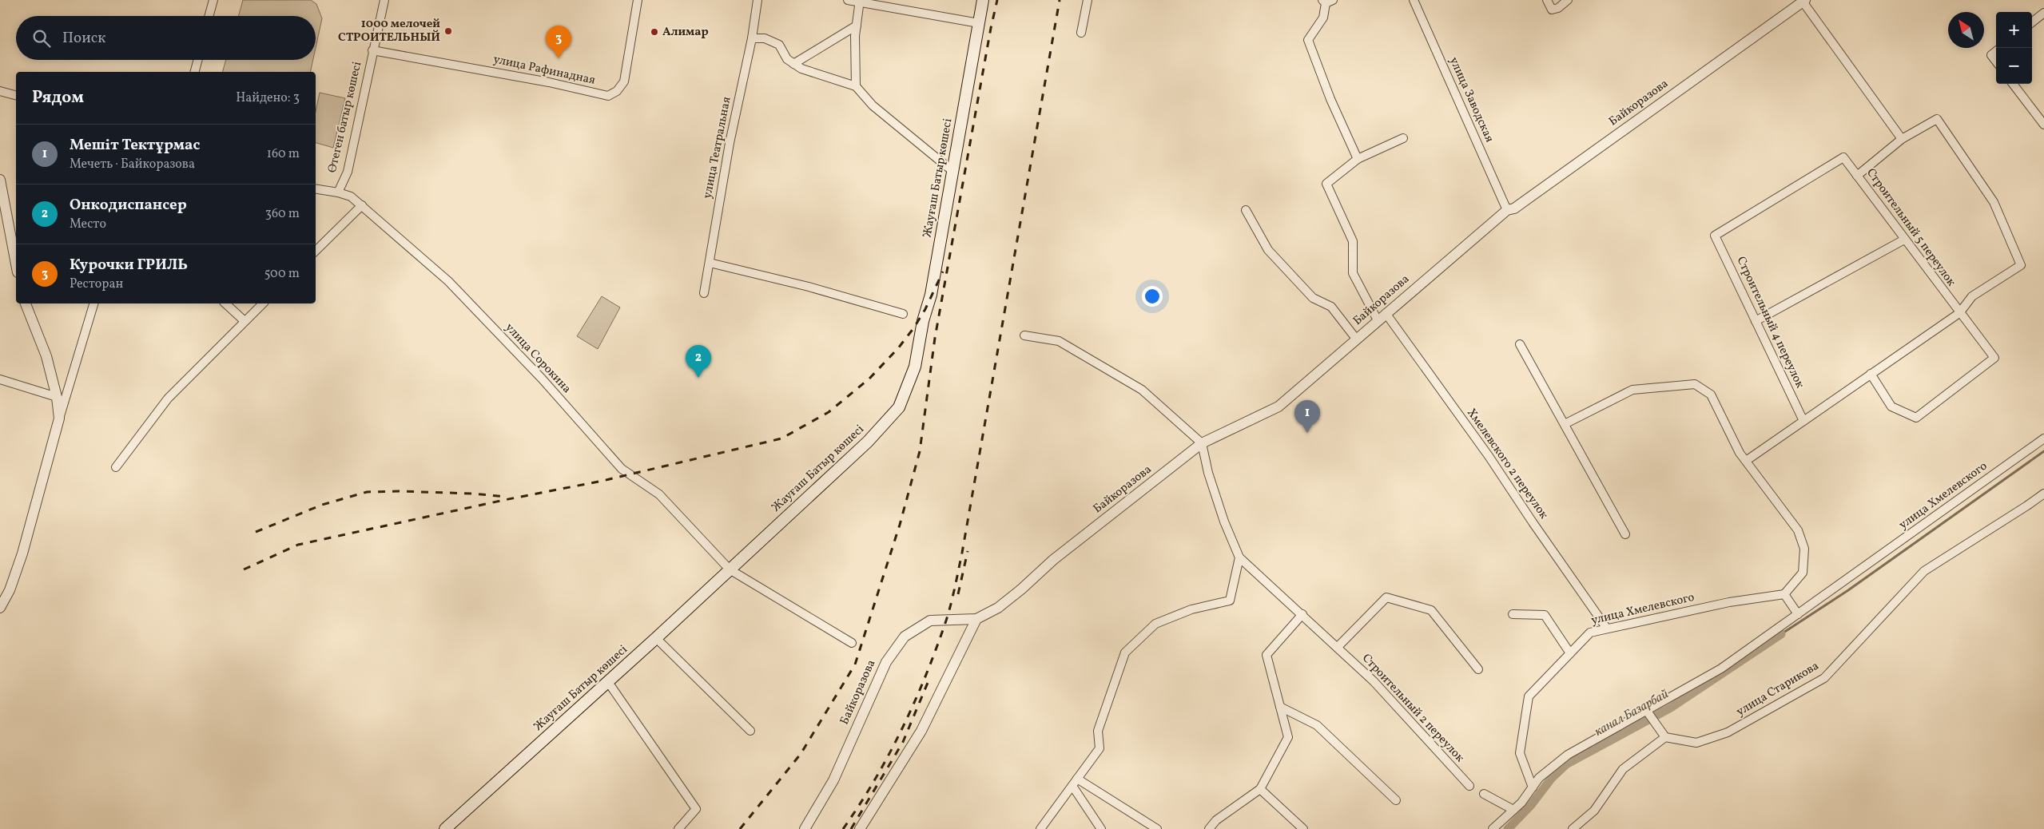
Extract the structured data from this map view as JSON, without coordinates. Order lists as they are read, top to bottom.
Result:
{
  "streets": {
    "main road": ["Жауғаш Батыр көшесі"],
    "street": [
      "улица Рафинадная",
      "улица Заводская",
      "Байкоразова",
      "Өтеген батыр көшесі",
      "улица Театральная",
      "Строительный 5 переулок",
      "Строительный 4 переулок",
      "улица Сорокина",
      "Хмелевского 2 переулок",
      "улица Хмелевского",
      "улица Старикова",
      "Строительный 2 переулок"
    ]
  },
  "crossings": [
    ["улица Рафинадная", "Өтеген батыр көшесі"],
    ["улица Заводская", "Байкоразова"],
    ["Байкоразова", "Хмелевского 2 переулок"],
    ["Байкоразова", "Строительный 2 переулок"],
    ["Өтеген батыр көшесі", "улица Сорокина"],
    ["Жауғаш Батыр көшесі", "улица Сорокина"],
    ["Строительный 5 переулок", "Строительный 4 переулок"],
    ["Хмелевского 2 переулок", "улица Хмелевского"]
  ],
  "water": ["канал Базарбай"],
  "places": ["1000 мелочей СТРОИТЕЛЬНЫЙ", "Алимар"],
  "north": "top left",
  "page": {
    "map_buttons": ["+", "−"],
    "search": "Поиск",
    "pins": ["3", "2", "1"],
    "heading": ["Рядом", "Найдено: 3"],
    "list": [
      {
        "mark": "1",
        "name": "Мешіт Тектұрмас",
        "note": "Мечеть · Байкоразова",
        "value": "160 m"
      },
      {
        "mark": "2",
        "name": "Онкодиспансер",
        "note": "Место",
        "value": "360 m"
      },
      {
        "mark": "3",
        "name": "Курочки ГРИЛЬ",
        "note": "Ресторан",
        "value": "500 m"
      }
    ]
  }
}
